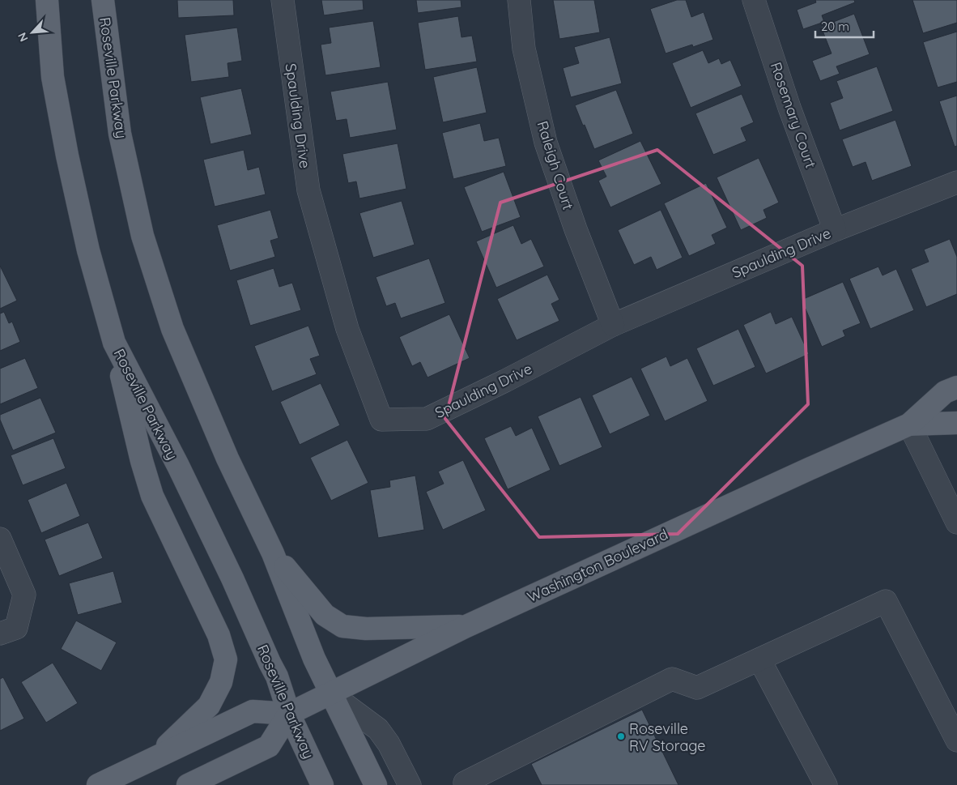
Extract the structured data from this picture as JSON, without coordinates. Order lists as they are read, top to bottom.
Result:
{
  "streets": {
    "main road": ["Roseville Parkway", "Washington Boulevard"],
    "street": ["Rosemary Court", "Spaulding Drive", "Raleigh Court"]
  },
  "crossings": [
    ["Roseville Parkway", "Washington Boulevard"],
    ["Rosemary Court", "Spaulding Drive"],
    ["Spaulding Drive", "Raleigh Court"]
  ],
  "places": ["Roseville RV Storage"],
  "scale_bar": "20 m",
  "north": "bottom left"
}
